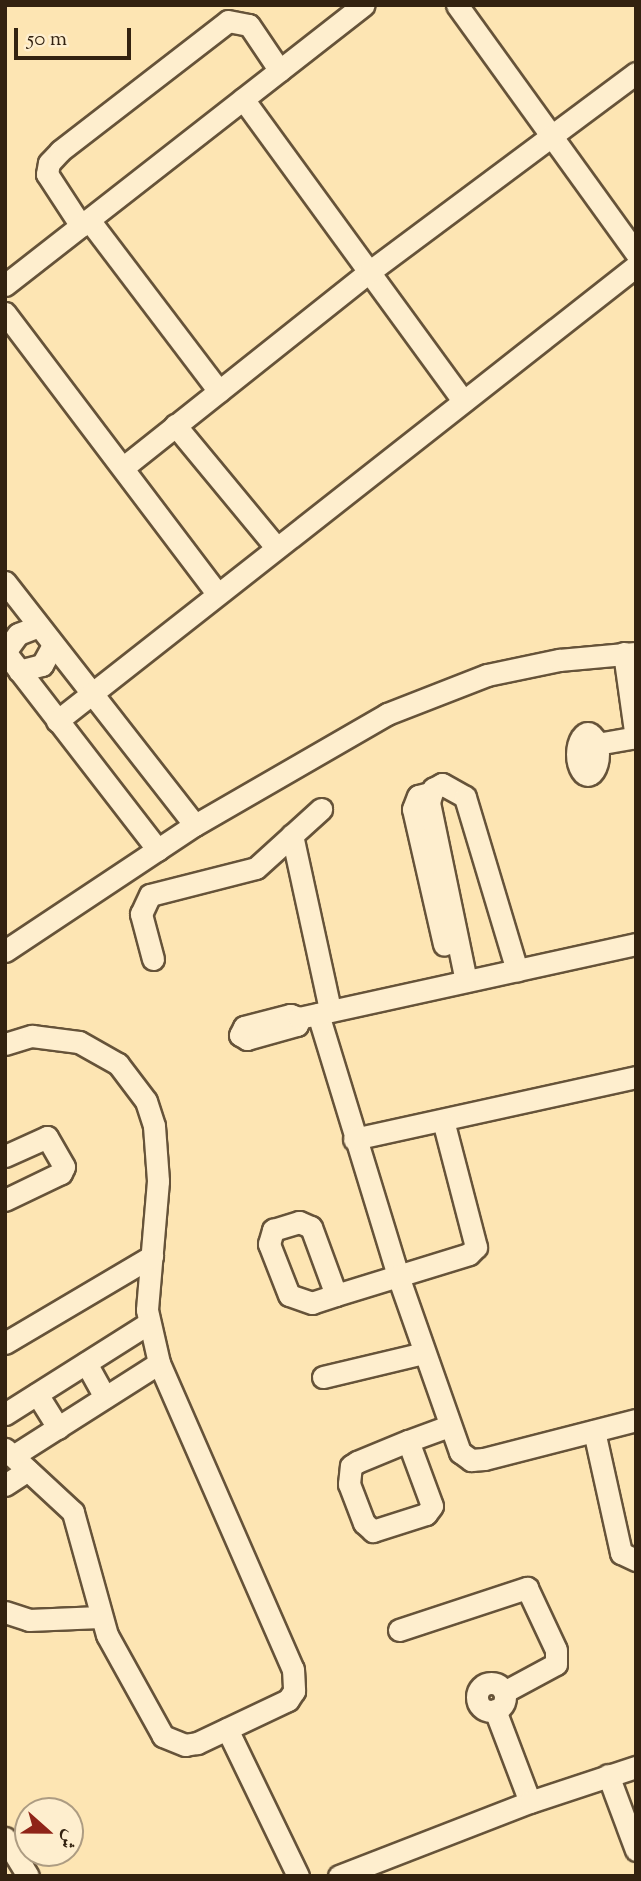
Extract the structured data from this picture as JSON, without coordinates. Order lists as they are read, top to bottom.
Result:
{
  "scale_bar": "50 m",
  "north": "right"
}
